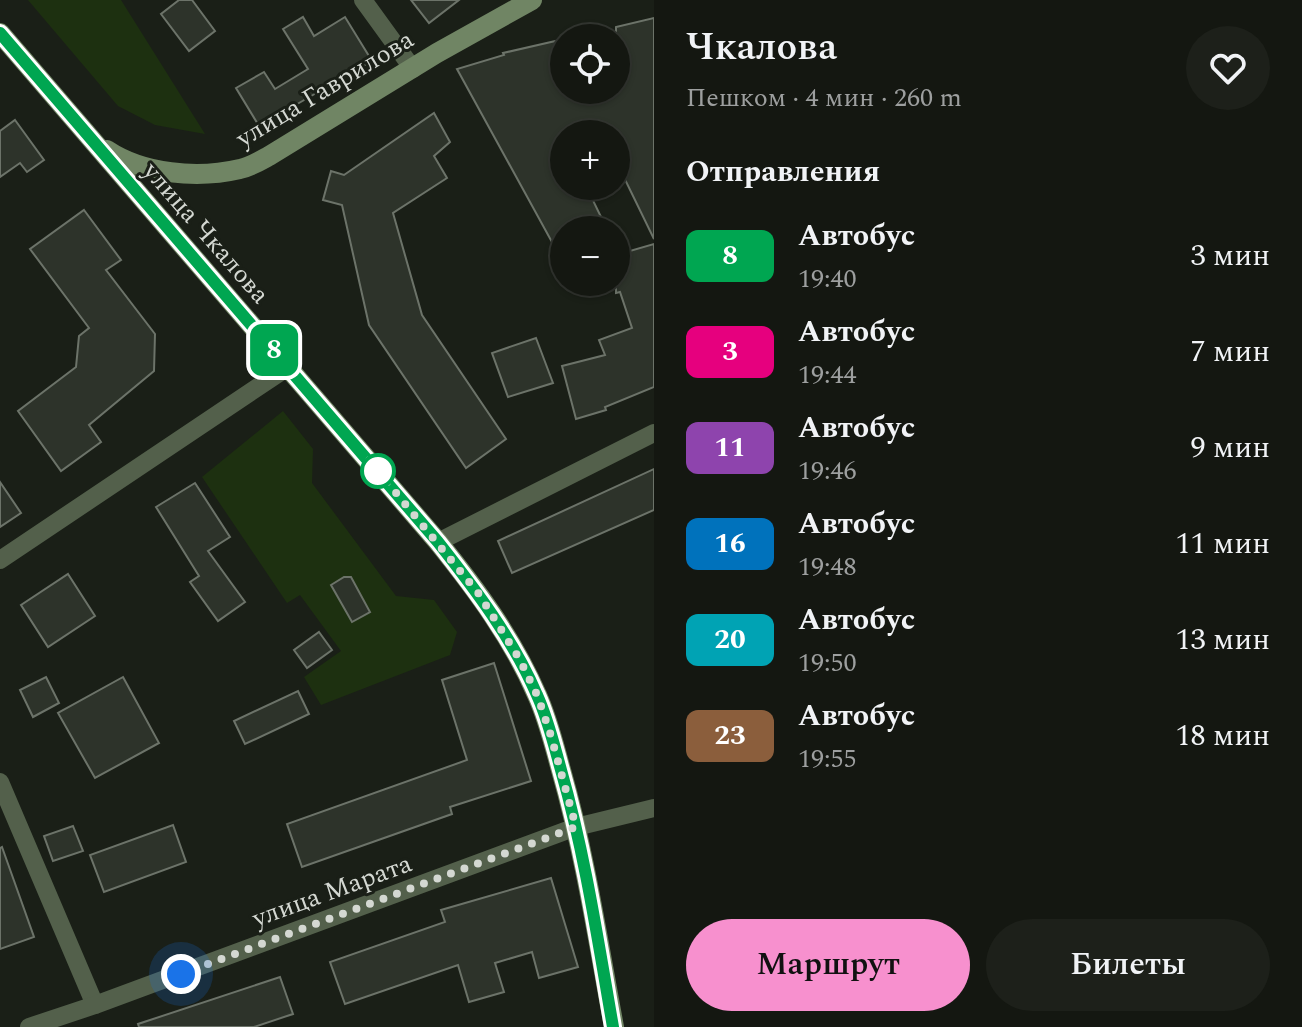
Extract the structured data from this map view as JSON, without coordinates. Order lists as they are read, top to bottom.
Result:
{
  "streets": {
    "main road": ["улица Гаврилова", "улица Чкалова"],
    "street": ["улица Марата"]
  },
  "crossings": [
    ["улица Гаврилова", "улица Чкалова"],
    ["улица Чкалова", "улица Марата"]
  ],
  "lines": ["bus line 8"],
  "page": {
    "on_map": "8",
    "heading": [
      ["Чкалова", "Пешком · 4 мин · 260 m"],
      "Отправления"
    ],
    "map_buttons": ["+", "−"],
    "list": [
      {
        "mark": "8",
        "name": "Автобус",
        "note": "19:40",
        "value": "3 мин"
      },
      {
        "mark": "3",
        "name": "Автобус",
        "note": "19:44",
        "value": "7 мин"
      },
      {
        "mark": "11",
        "name": "Автобус",
        "note": "19:46",
        "value": "9 мин"
      },
      {
        "mark": "16",
        "name": "Автобус",
        "note": "19:48",
        "value": "11 мин"
      },
      {
        "mark": "20",
        "name": "Автобус",
        "note": "19:50",
        "value": "13 мин"
      },
      {
        "mark": "23",
        "name": "Автобус",
        "note": "19:55",
        "value": "18 мин"
      }
    ],
    "buttons": ["Маршрут", "Билеты"]
  }
}
